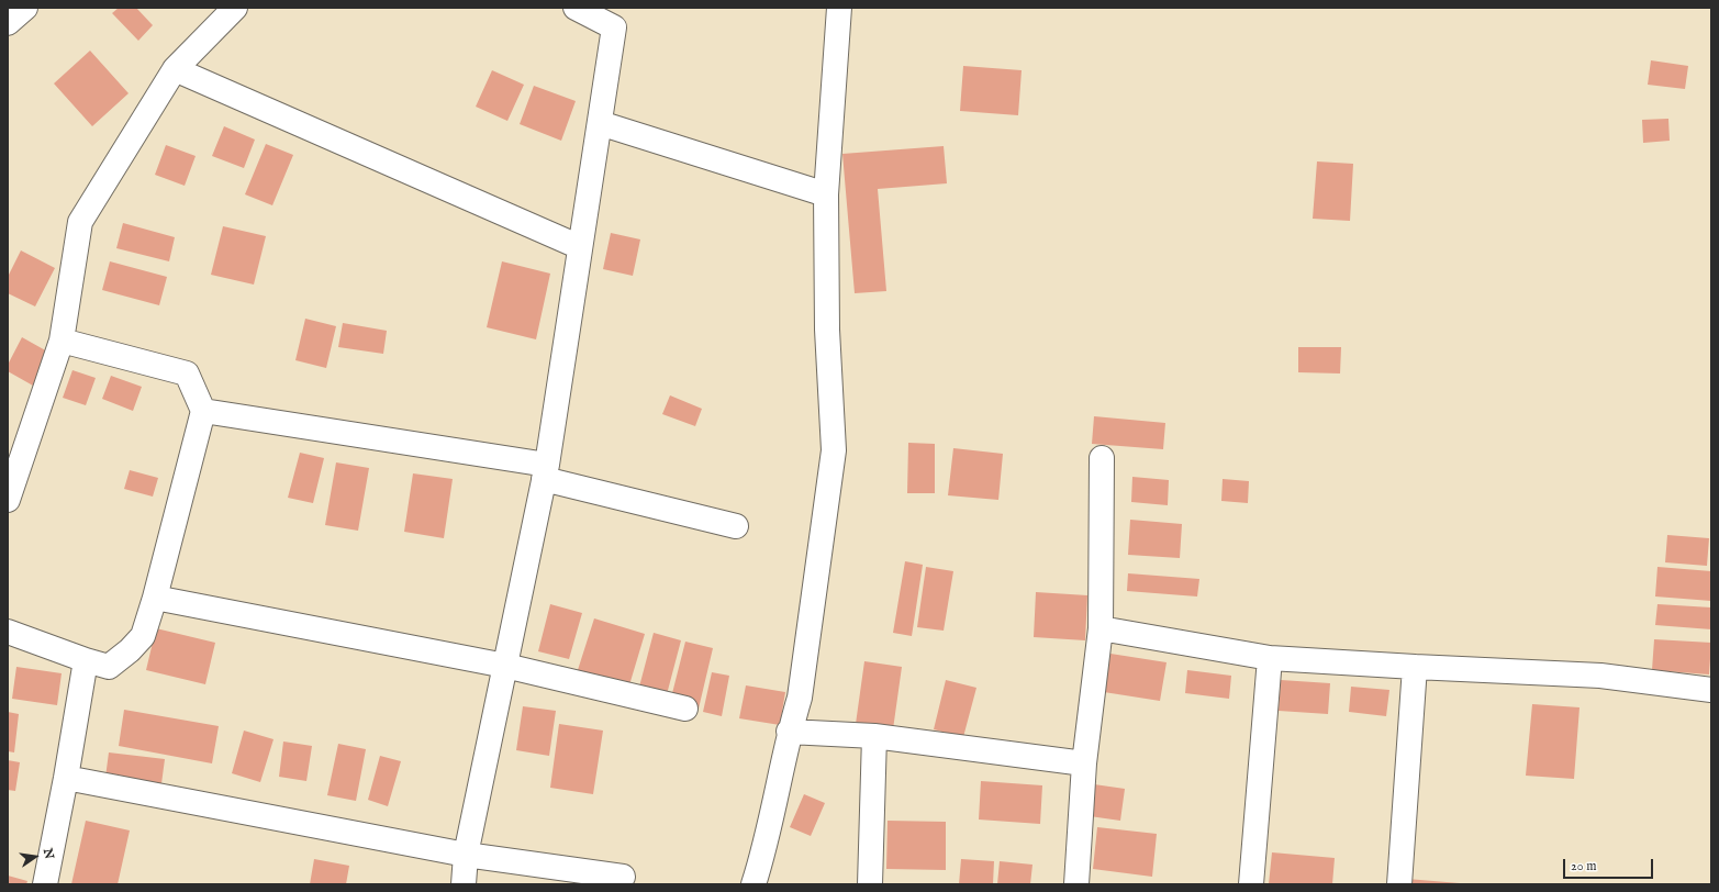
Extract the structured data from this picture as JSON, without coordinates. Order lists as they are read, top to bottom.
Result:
{
  "scale_bar": "20 m",
  "north": "right"
}
